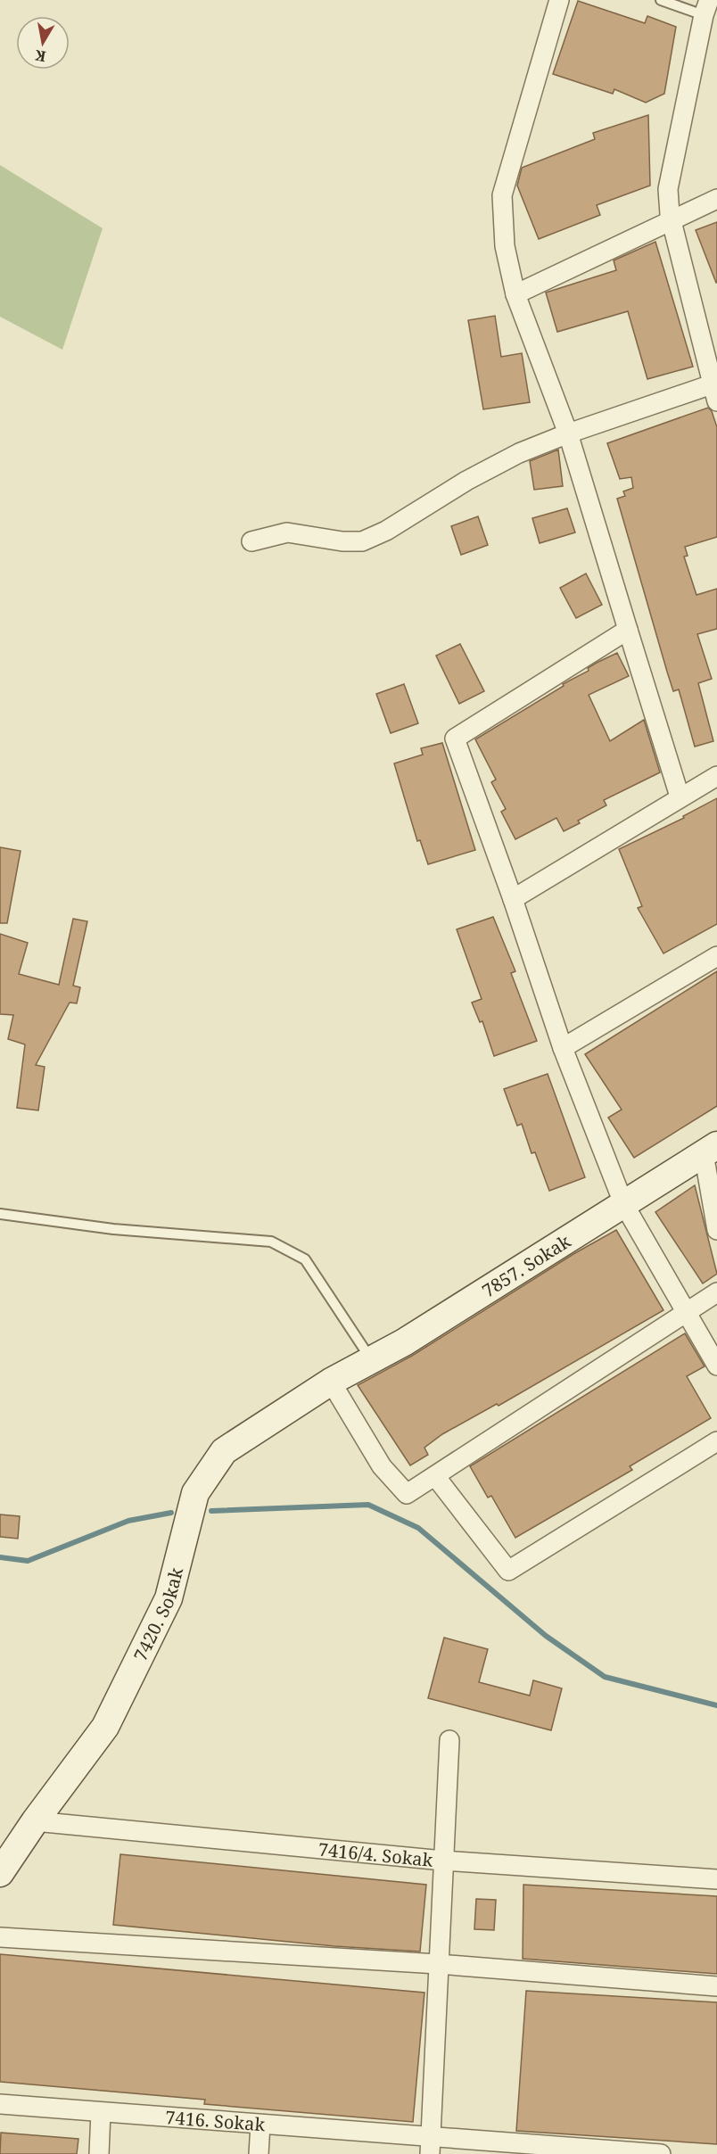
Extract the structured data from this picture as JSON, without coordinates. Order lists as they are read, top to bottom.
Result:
{
  "streets": {
    "street": [
      "7857. Sokak",
      "7420. Sokak",
      "7416/4. Sokak",
      "7416. Sokak"
    ]
  },
  "crossings": [
    ["7857. Sokak", "7420. Sokak"],
    ["7420. Sokak", "7416/4. Sokak"]
  ],
  "north": "bottom"
}
